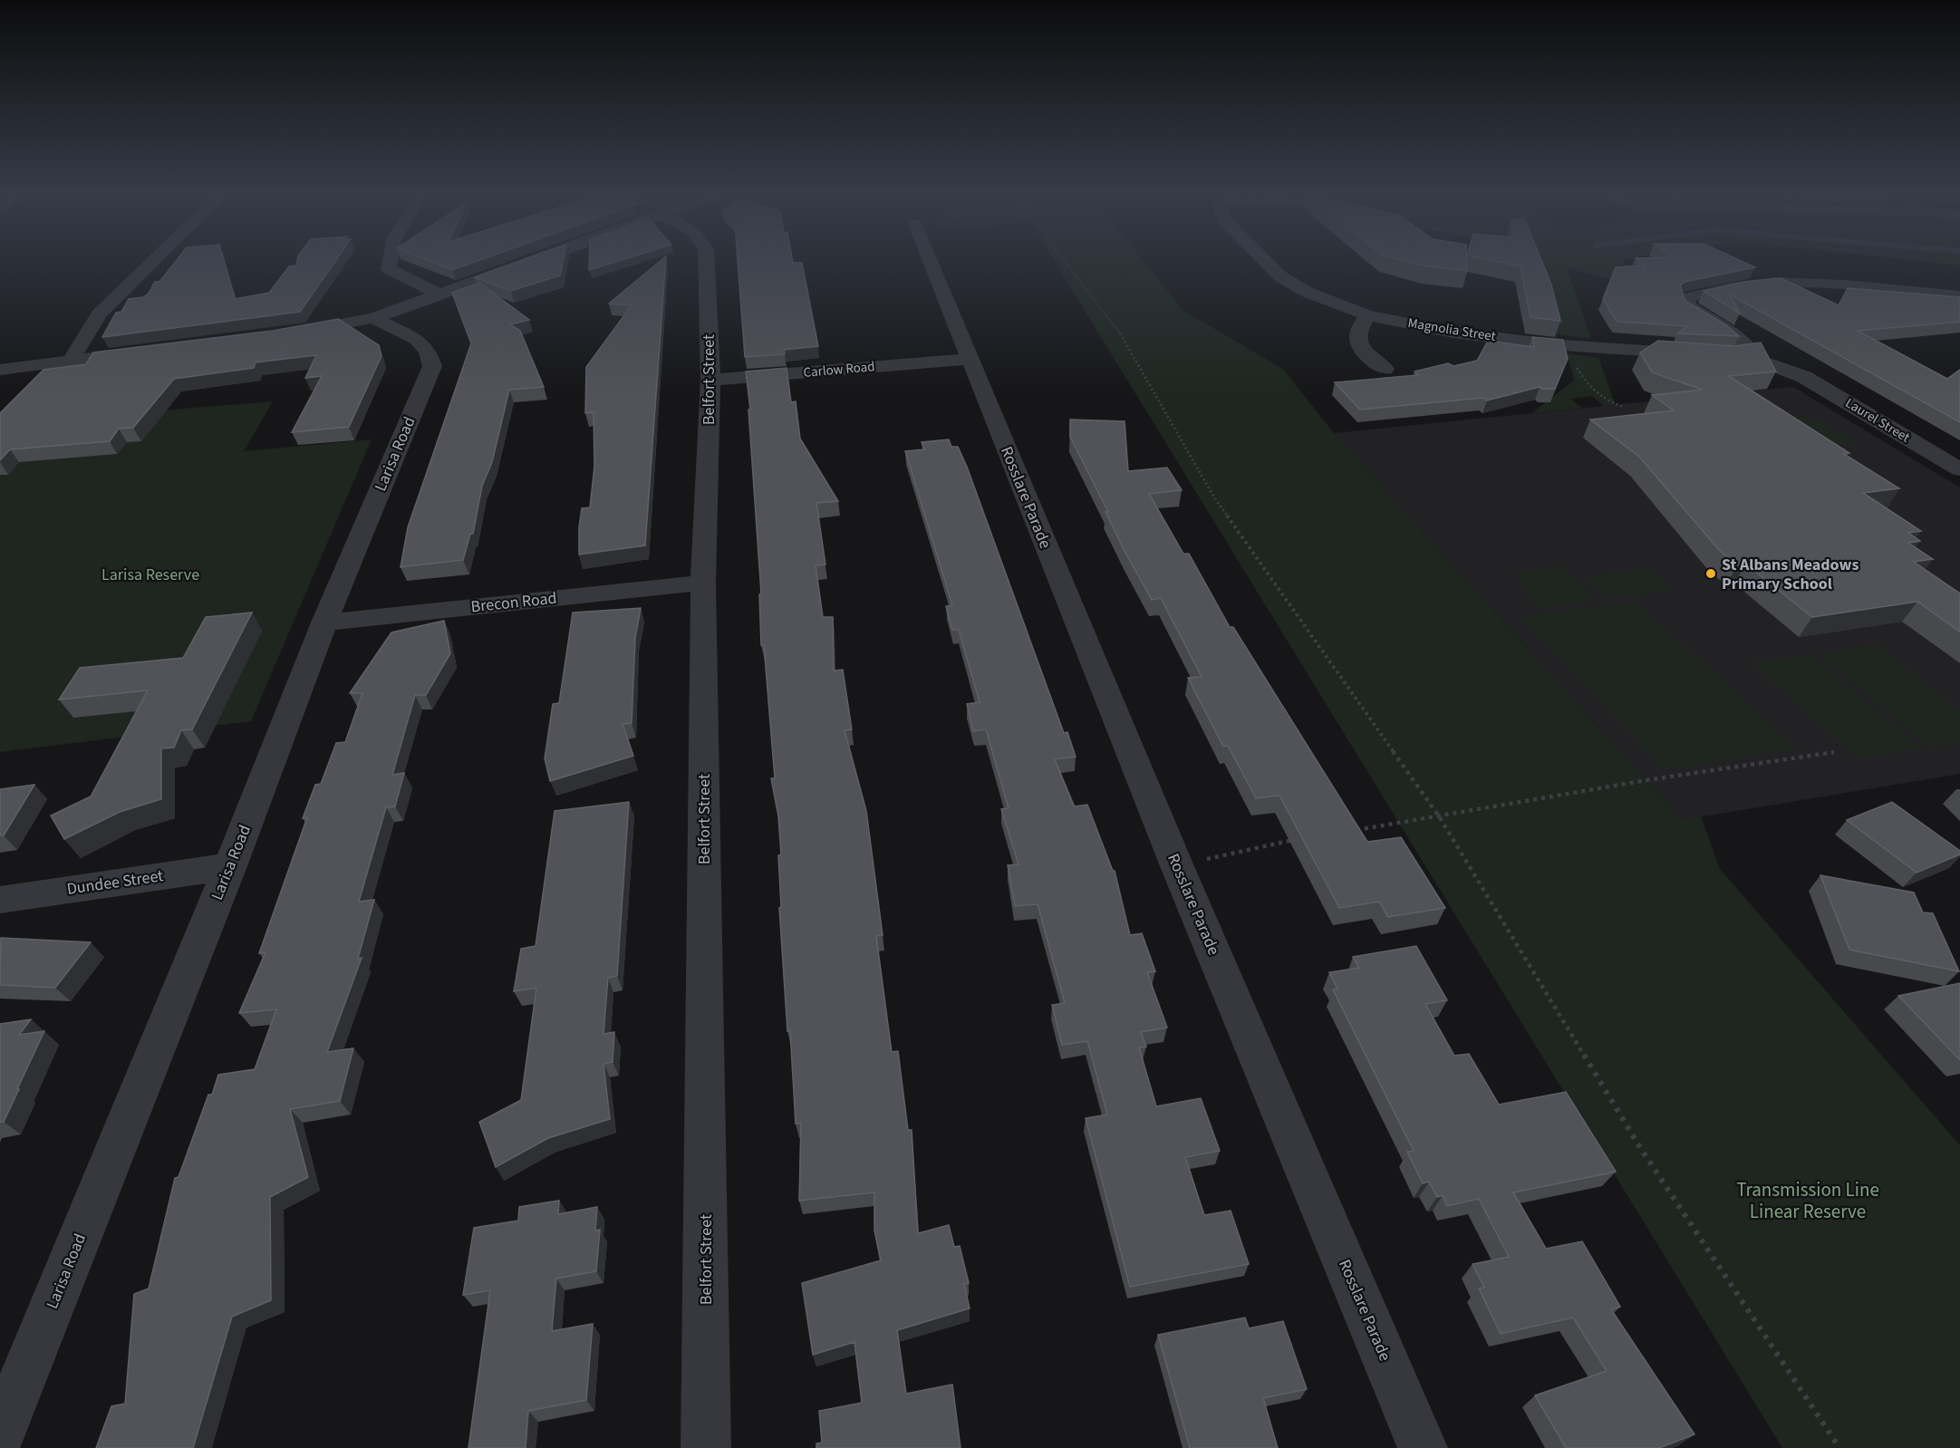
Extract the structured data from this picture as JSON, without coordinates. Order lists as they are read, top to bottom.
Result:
{
  "streets": {
    "street": [
      "Magnolia Street",
      "Carlow Road",
      "Belfort Street",
      "Laurel Street",
      "Larisa Road",
      "Rosslare Parade",
      "Brecon Road",
      "Dundee Street"
    ]
  },
  "crossings": [
    ["Carlow Road", "Belfort Street"],
    ["Carlow Road", "Rosslare Parade"],
    ["Belfort Street", "Brecon Road"],
    ["Larisa Road", "Brecon Road"],
    ["Larisa Road", "Dundee Street"]
  ],
  "parks": ["Larisa Reserve", "Transmission Line Linear Reserve"],
  "places": ["St Albans Meadows Primary School"]
}
